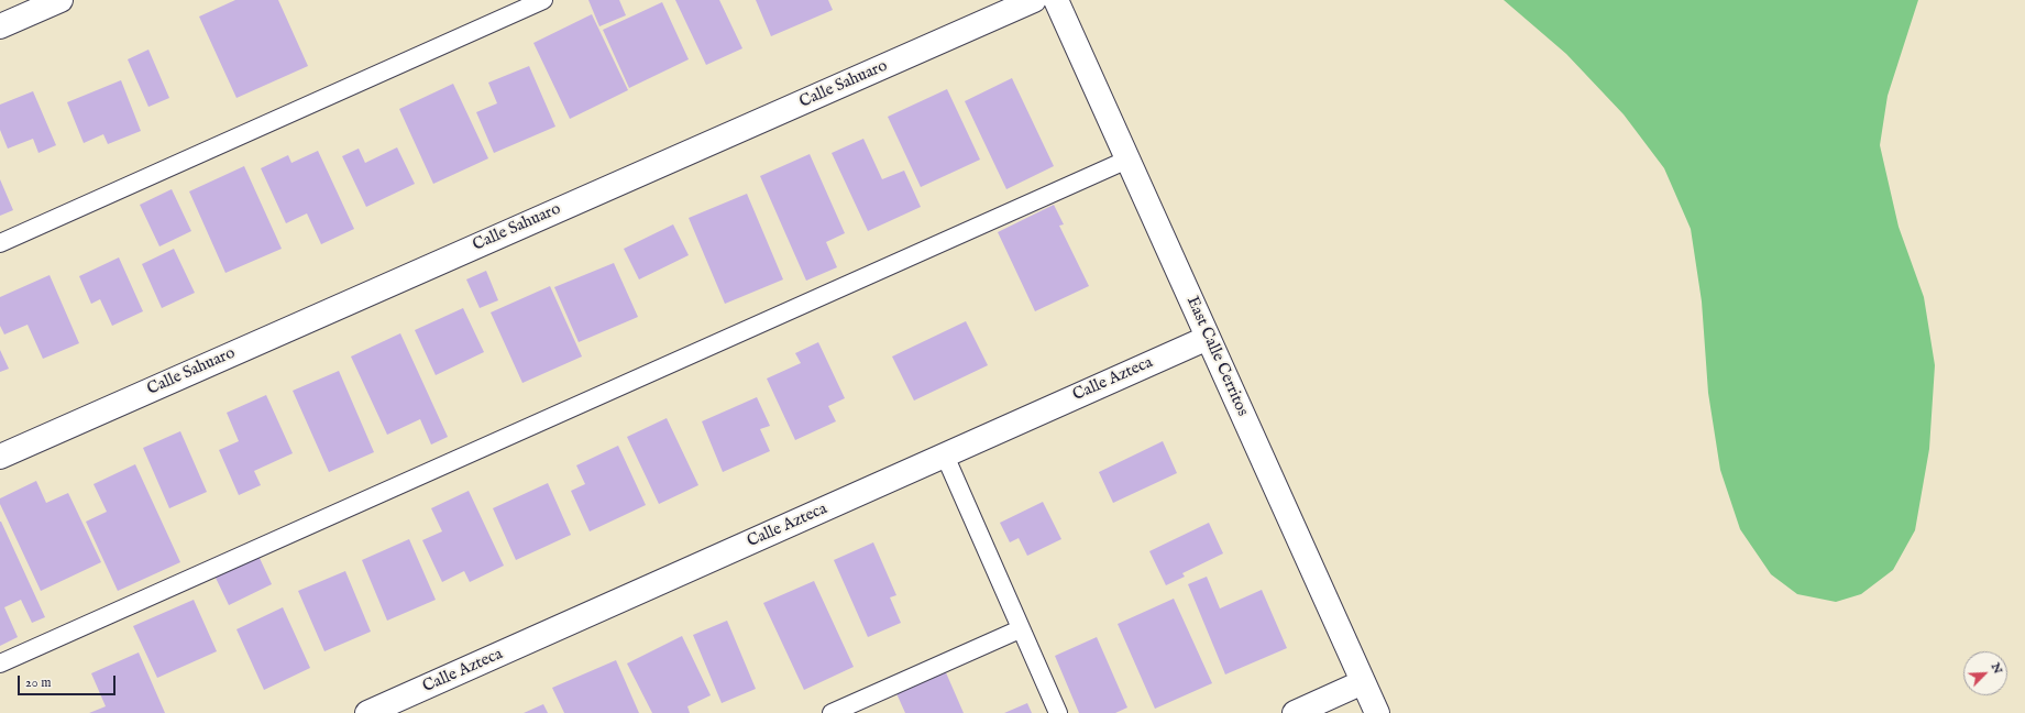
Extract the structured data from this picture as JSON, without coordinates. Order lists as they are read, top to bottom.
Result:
{
  "streets": {
    "street": ["Calle Sahuaro", "East Calle Cerritos", "Calle Azteca"]
  },
  "crossings": [
    ["East Calle Cerritos", "Calle Azteca"]
  ],
  "scale_bar": "20 m",
  "north": "top right"
}
